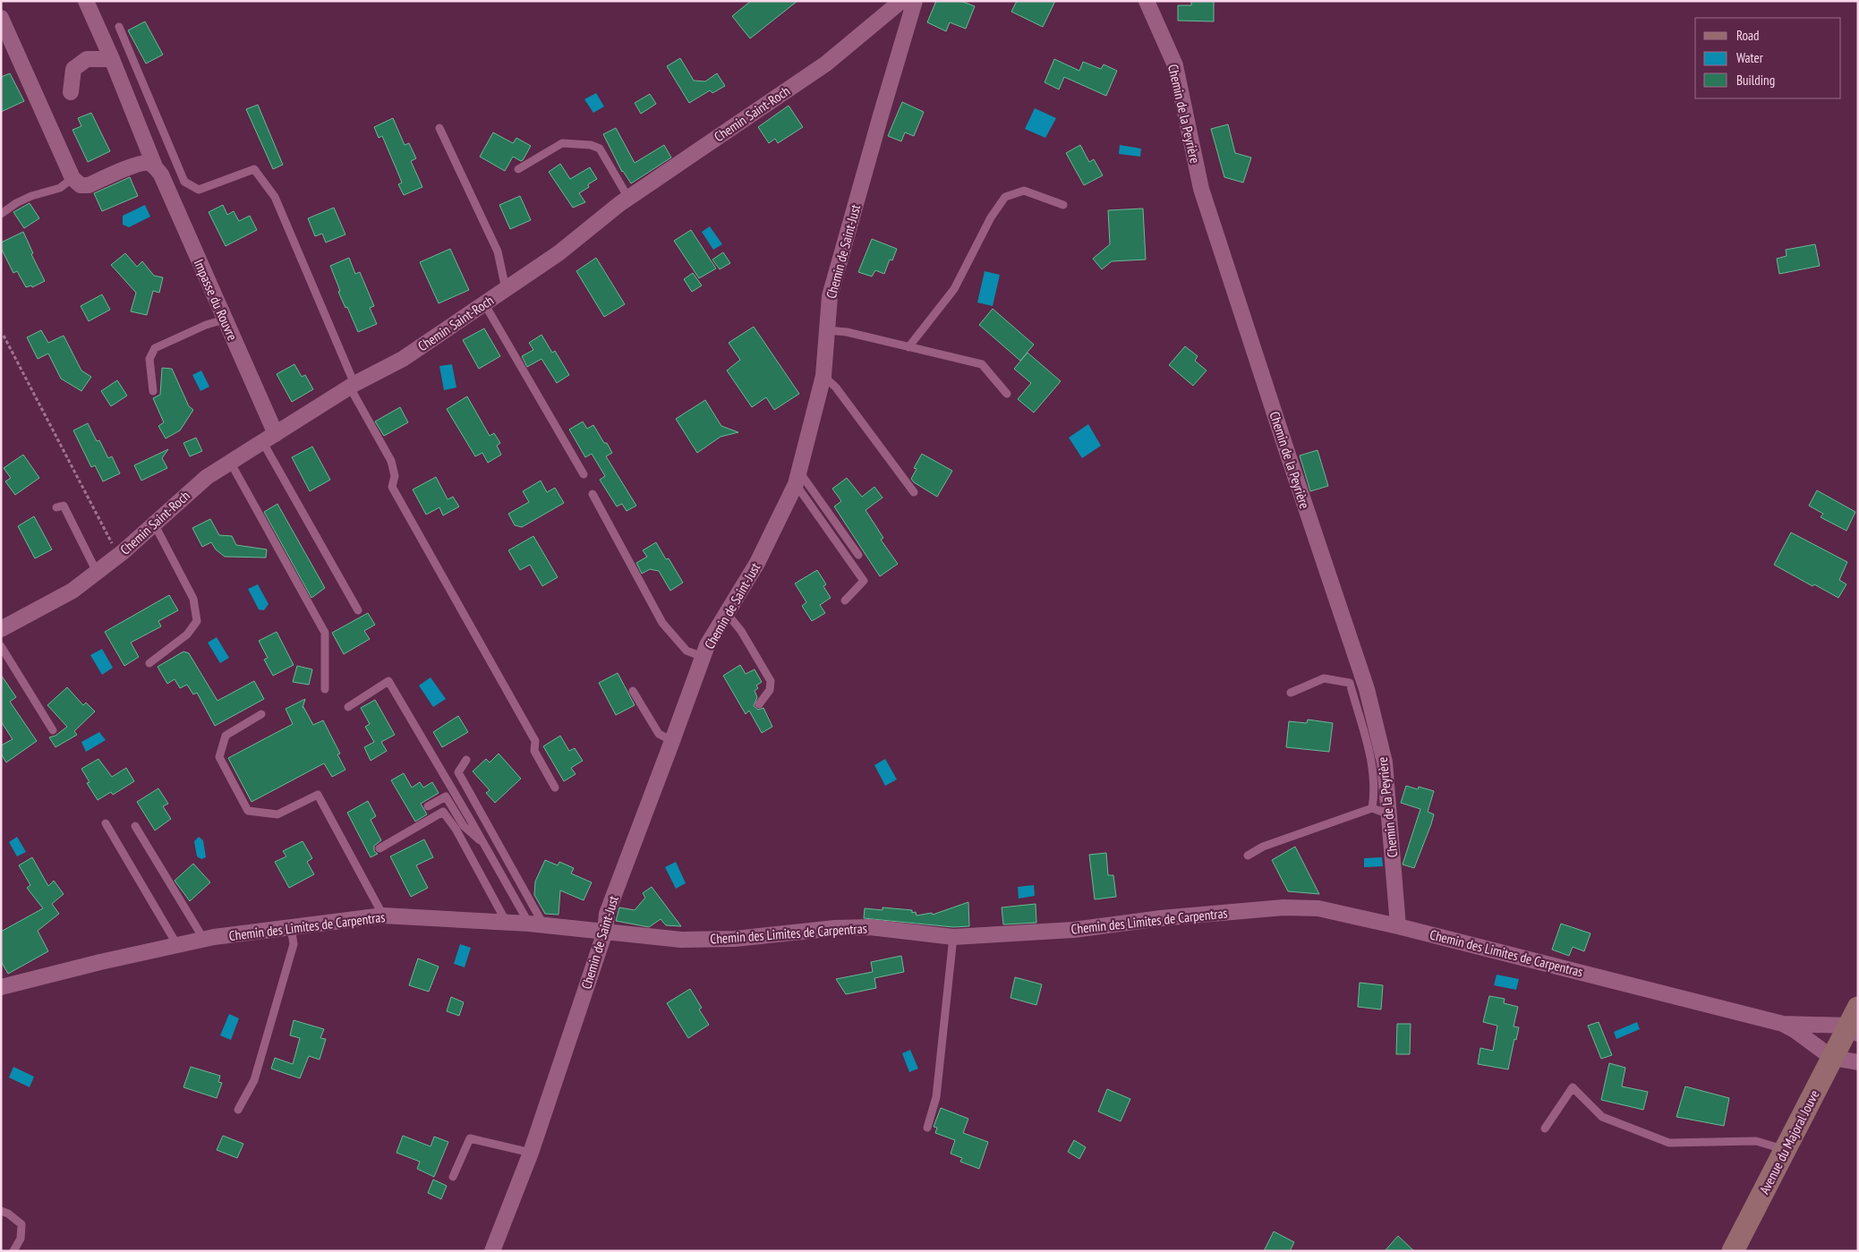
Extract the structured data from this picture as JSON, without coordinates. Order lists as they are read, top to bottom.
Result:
{
  "streets": {
    "main road": ["Avenue du Majoral Jouve"],
    "street": [
      "Chemin Saint-Roch",
      "Chemin de la Peyrière",
      "Chemin de Saint-Just",
      "Impasse du Rouvre",
      "Chemin des Limites de Carpentras"
    ]
  },
  "crossings": [
    ["Chemin Saint-Roch", "Impasse du Rouvre"],
    ["Chemin de la Peyrière", "Chemin des Limites de Carpentras"],
    ["Chemin de Saint-Just", "Chemin des Limites de Carpentras"],
    ["Chemin des Limites de Carpentras", "Avenue du Majoral Jouve"]
  ],
  "legend": ["Road", "Water", "Building"]
}
